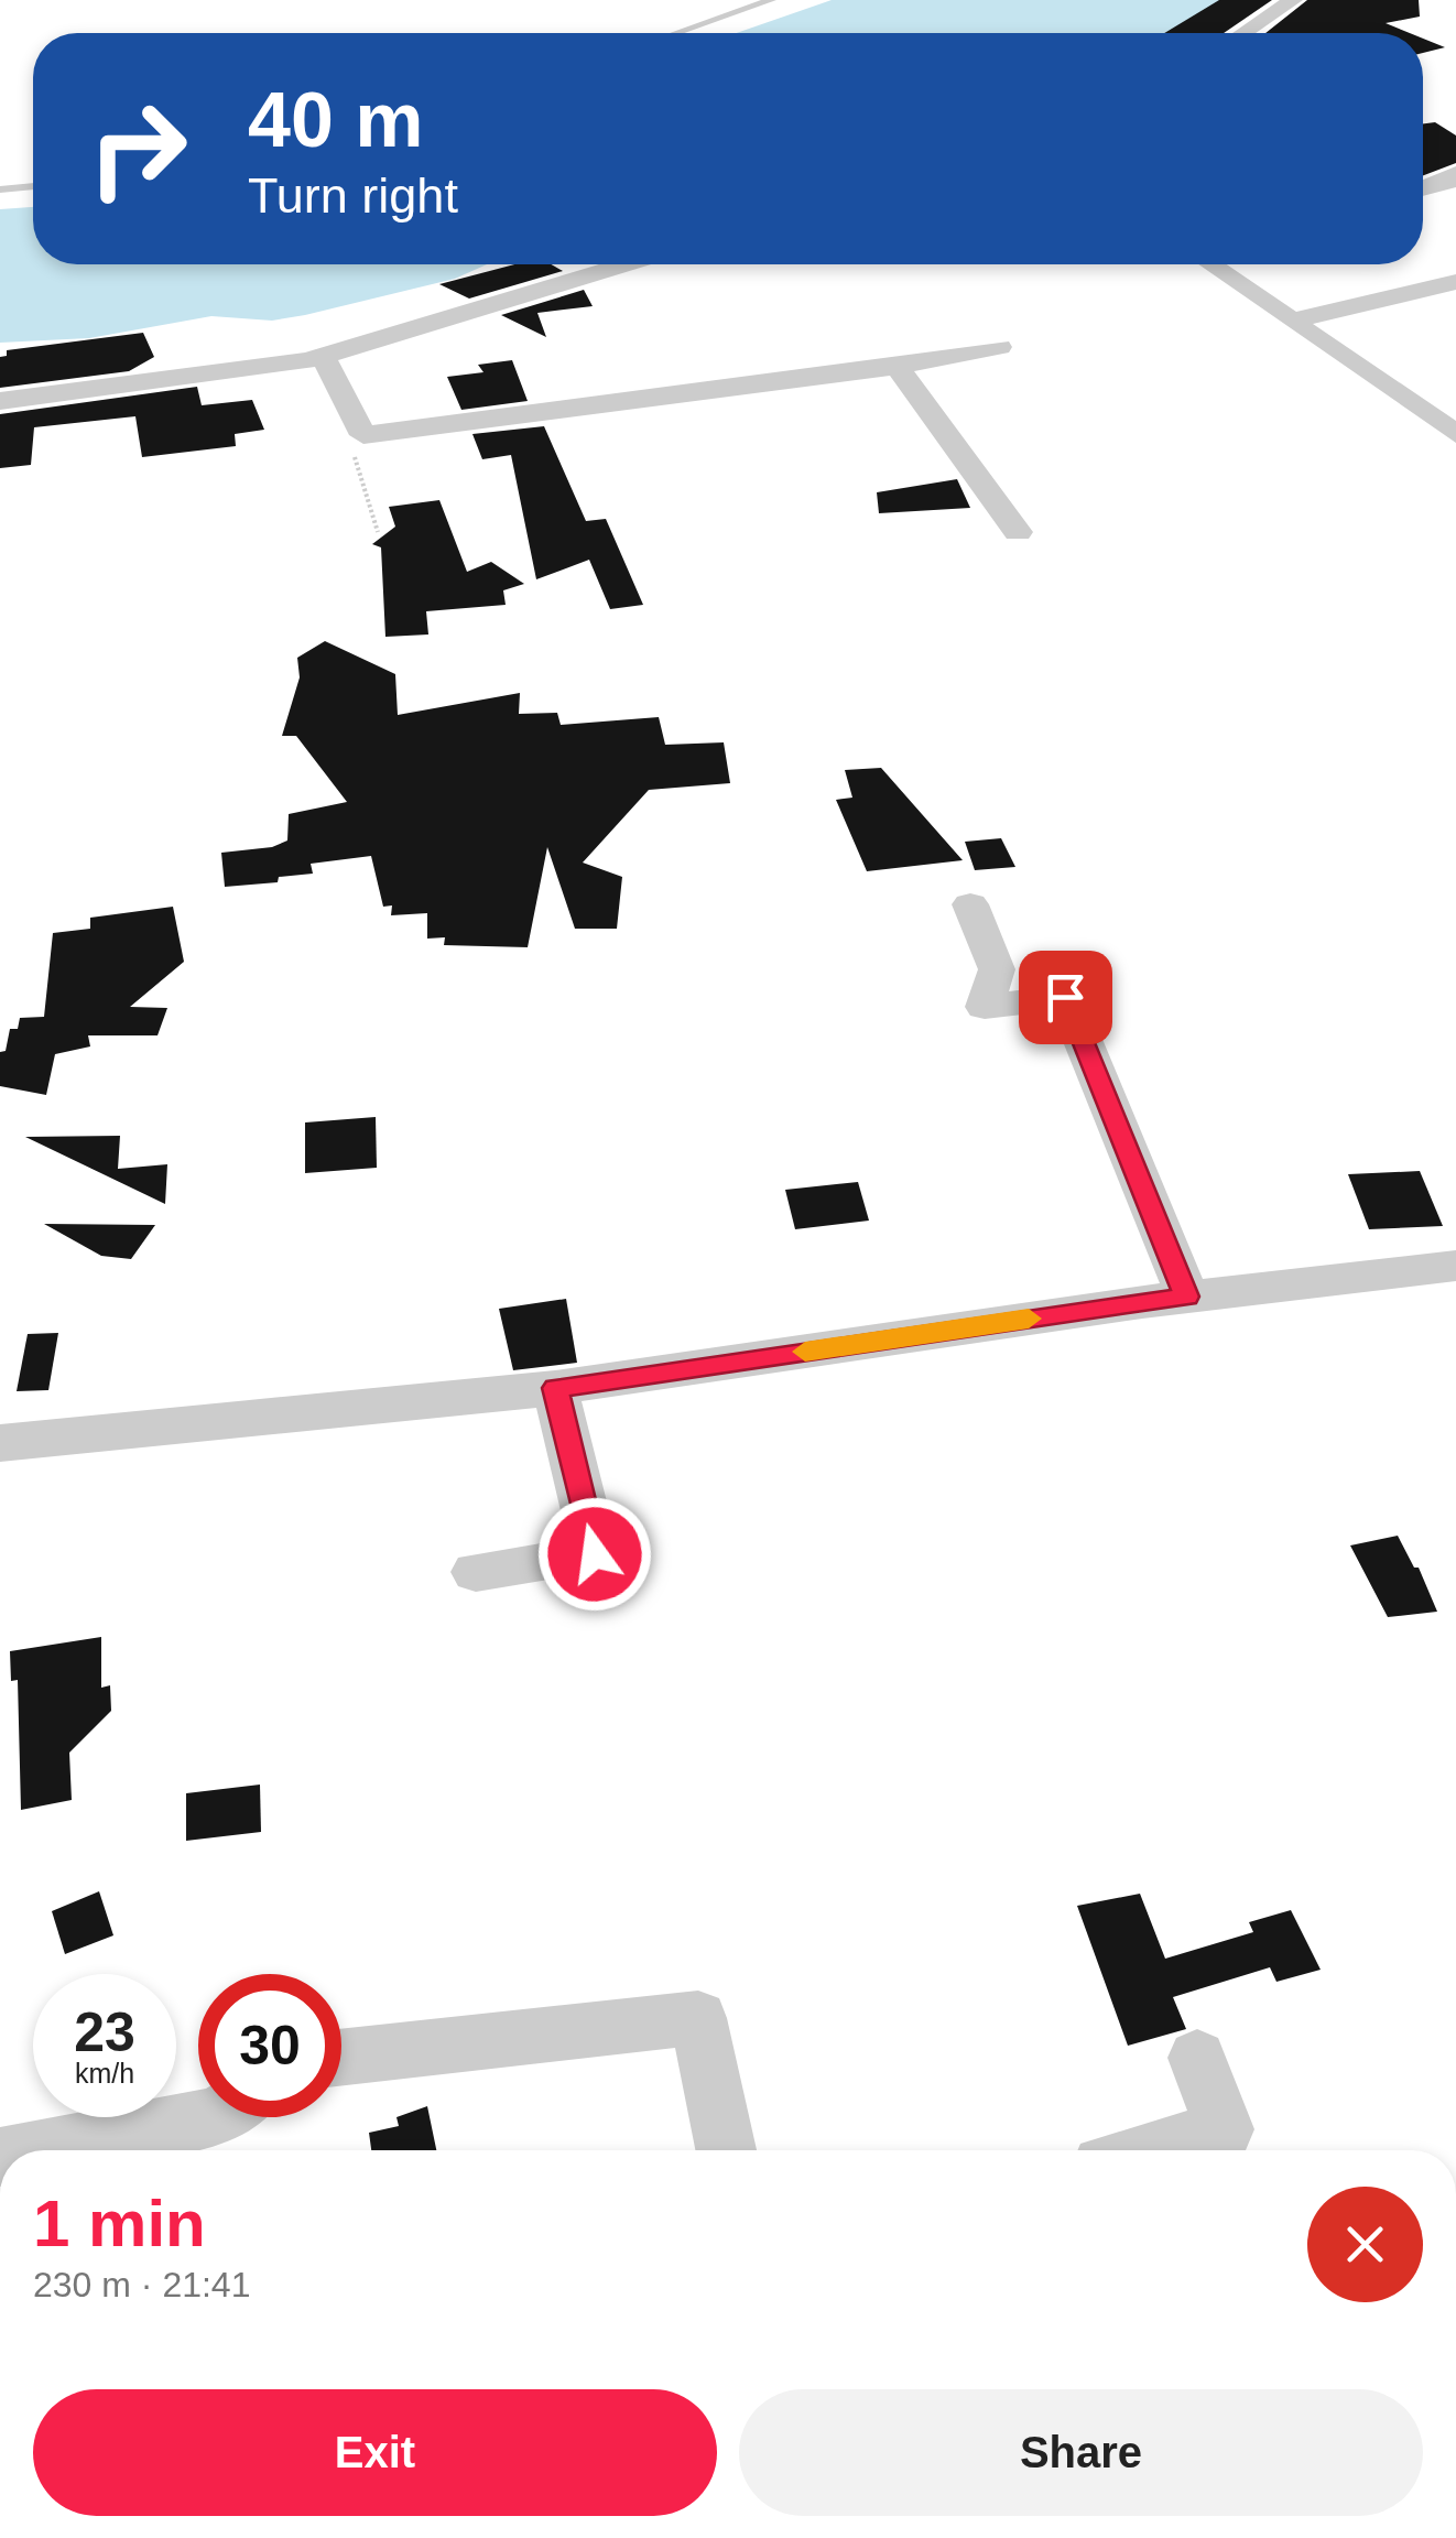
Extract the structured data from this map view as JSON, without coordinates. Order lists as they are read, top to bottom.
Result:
{
  "page": {
    "turn": ["40 m", "Turn right"],
    "speed": "23 km/h",
    "limit": "30",
    "heading": ["1 min", "230 m · 21:41"],
    "buttons": ["Exit", "Share"]
  }
}
